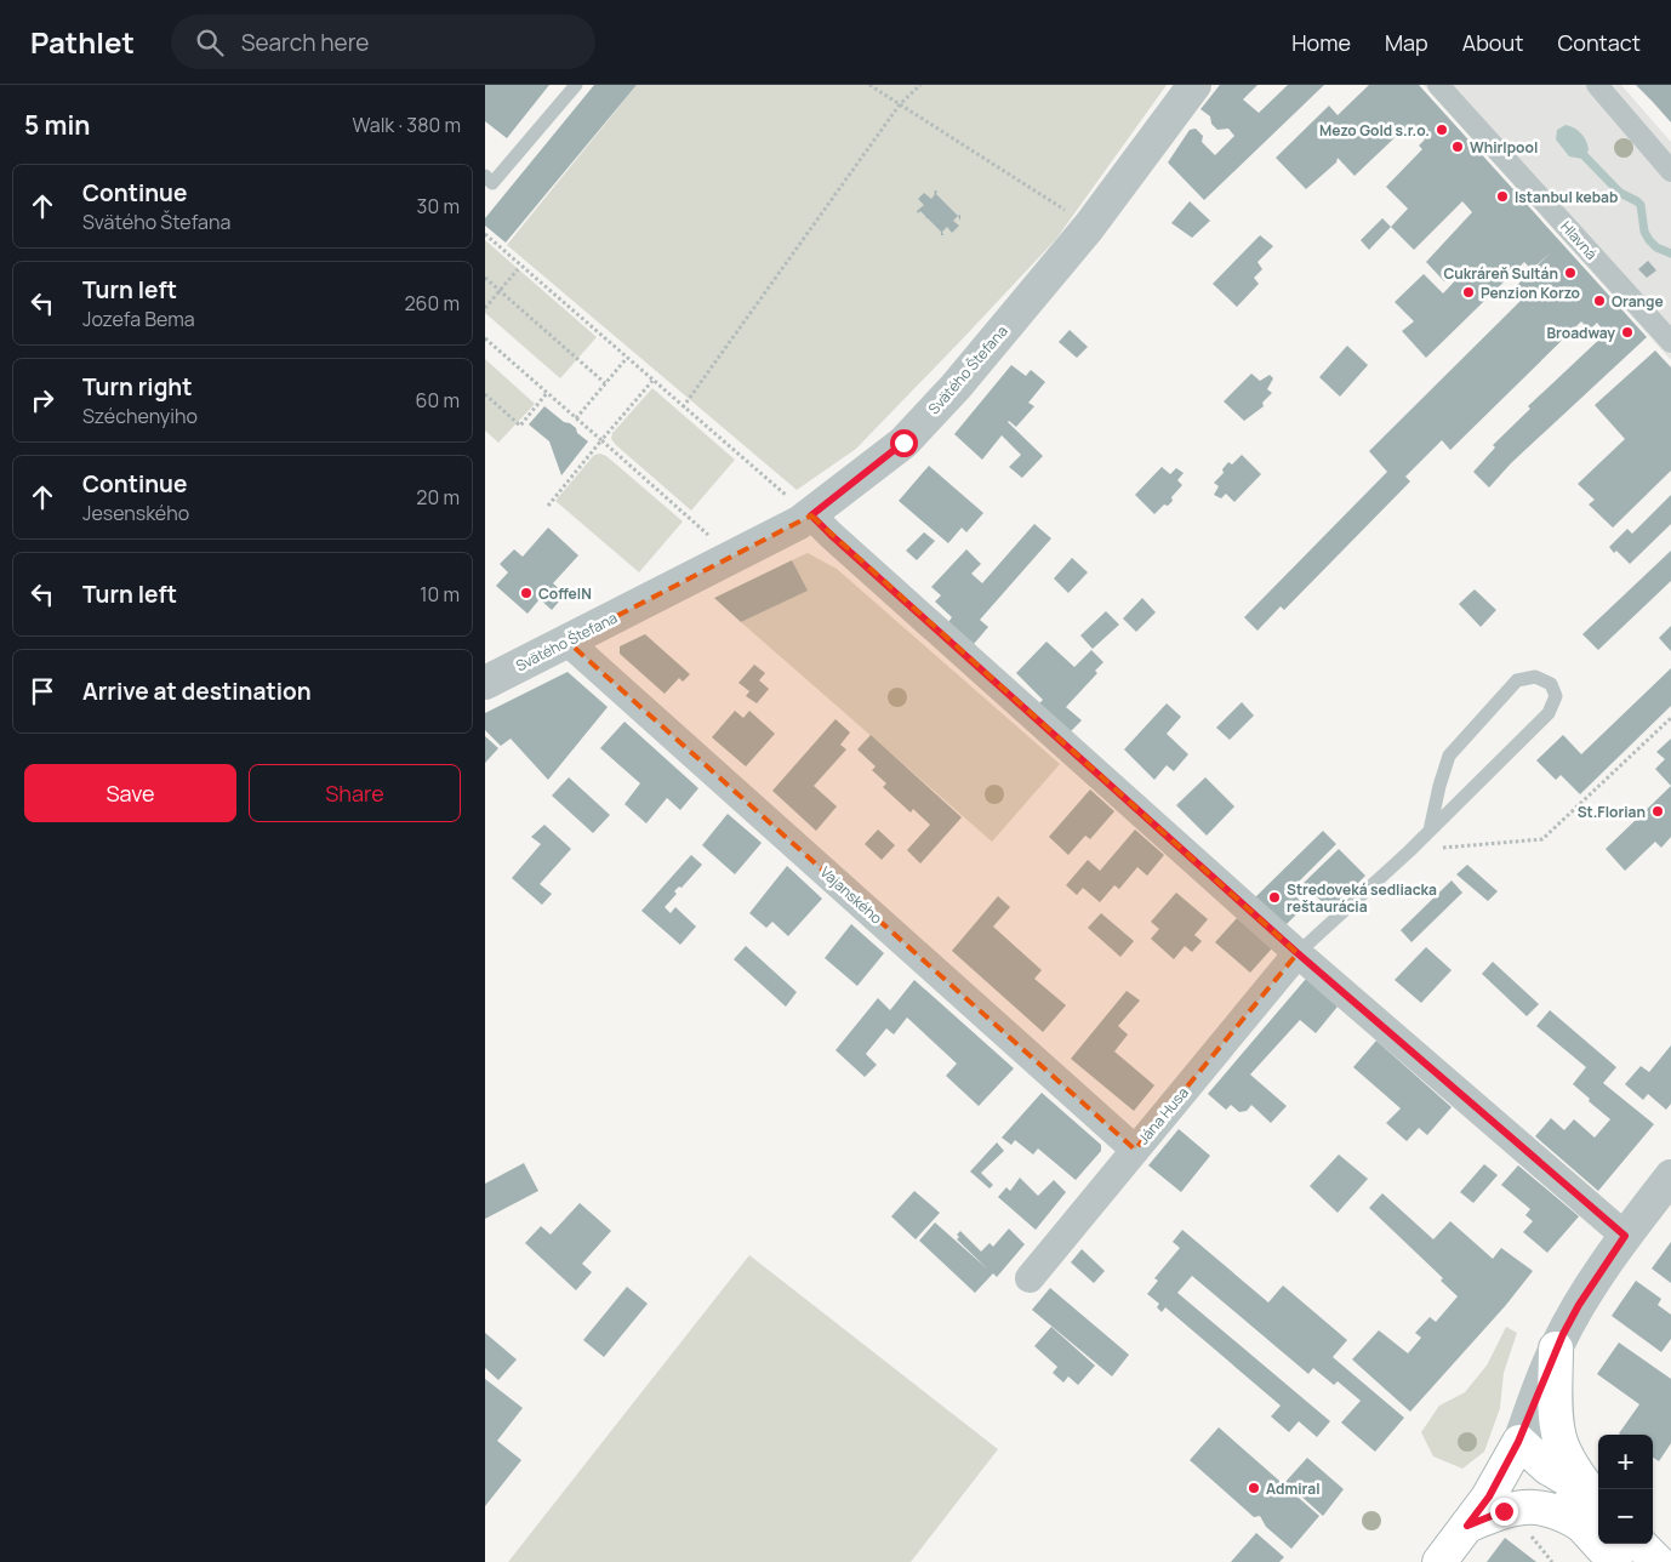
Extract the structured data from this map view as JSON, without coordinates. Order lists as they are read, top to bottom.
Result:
{
  "streets": {
    "street": [
      "Hlavná",
      "Svätého Štefana",
      "Vajanského",
      "Jána Husa"
    ]
  },
  "crossings": [
    ["Svätého Štefana", "Vajanského"],
    ["Vajanského", "Jána Husa"]
  ],
  "places": [
    "Mezo Gold s.r.o.",
    "Whirlpool",
    "Istanbul kebab",
    "Cukráreň Sultán",
    "Penzion Korzo",
    "Orange",
    "Broadway",
    "CoffeIN",
    "St.Florian",
    "Stredoveká sedliacka reštaurácia",
    "Admiral"
  ],
  "page": {
    "header": "Pathlet",
    "search": "Search here",
    "nav": [
      "Home",
      "Map",
      "About",
      "Contact"
    ],
    "heading": ["5 min", "Walk · 380 m"],
    "list": [
      ["Continue", "Svätého Štefana", "30 m"],
      ["Turn left", "Jozefa Bema", "260 m"],
      ["Turn right", "Széchenyiho", "60 m"],
      ["Continue", "Jesenského", "20 m"],
      ["Turn left", "10 m"],
      "Arrive at destination"
    ],
    "buttons": ["Save", "Share"],
    "map_buttons": ["+", "−"]
  }
}
